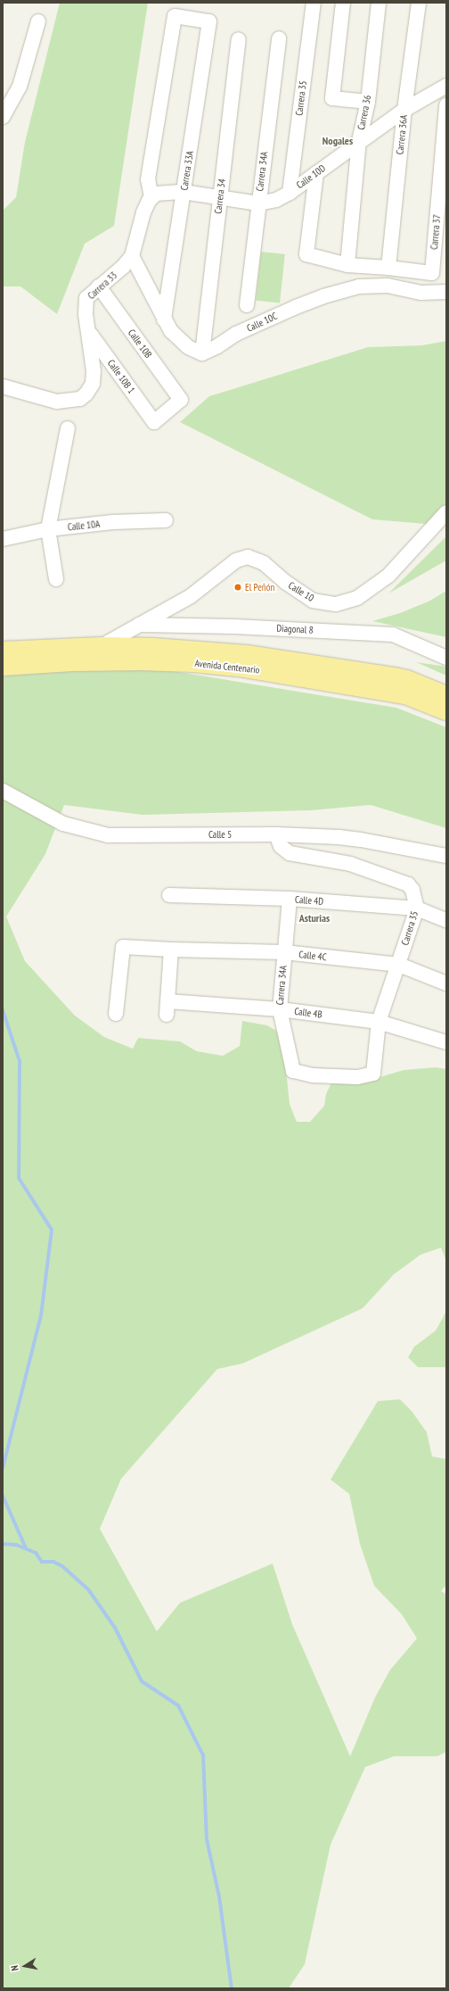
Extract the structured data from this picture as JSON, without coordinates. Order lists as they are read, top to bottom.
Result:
{
  "streets": {
    "main road": ["Avenida Centenario"],
    "street": [
      "Carrera 35",
      "Carrera 36",
      "Carrera 36A",
      "Carrera 33A",
      "Carrera 34A",
      "Calle 10D",
      "Carrera 34",
      "Carrera 37",
      "Carrera 33",
      "Calle 10C",
      "Calle 10B",
      "Calle 10B 1",
      "Calle 10A",
      "Calle 10",
      "Diagonal 8",
      "Calle 5",
      "Calle 4D",
      "Calle 4C",
      "Calle 4B"
    ]
  },
  "crossings": [
    ["Carrera 35", "Carrera 34A"],
    ["Carrera 35", "Calle 10D"],
    ["Carrera 35", "Calle 5"],
    ["Carrera 35", "Calle 4D"],
    ["Carrera 35", "Calle 4C"],
    ["Carrera 35", "Calle 4B"],
    ["Carrera 36", "Calle 10D"],
    ["Carrera 36A", "Calle 10D"],
    ["Carrera 36A", "Carrera 37"],
    ["Carrera 33A", "Calle 10D"],
    ["Carrera 33A", "Carrera 33"],
    ["Carrera 34A", "Calle 10D"],
    ["Carrera 34A", "Calle 4D"],
    ["Carrera 34A", "Calle 4C"],
    ["Carrera 34A", "Calle 4B"],
    ["Calle 10D", "Carrera 34"],
    ["Calle 10D", "Carrera 33"],
    ["Carrera 34", "Calle 10C"],
    ["Carrera 33", "Calle 10B"],
    ["Carrera 33", "Calle 10B 1"],
    ["Calle 10B", "Calle 10B 1"],
    ["Calle 10", "Diagonal 8"],
    ["Calle 10", "Avenida Centenario"],
    ["Calle 4C", "Calle 4B"]
  ],
  "districts": ["Nogales", "Asturias"],
  "places": ["El Peñón"],
  "north": "left"
}
